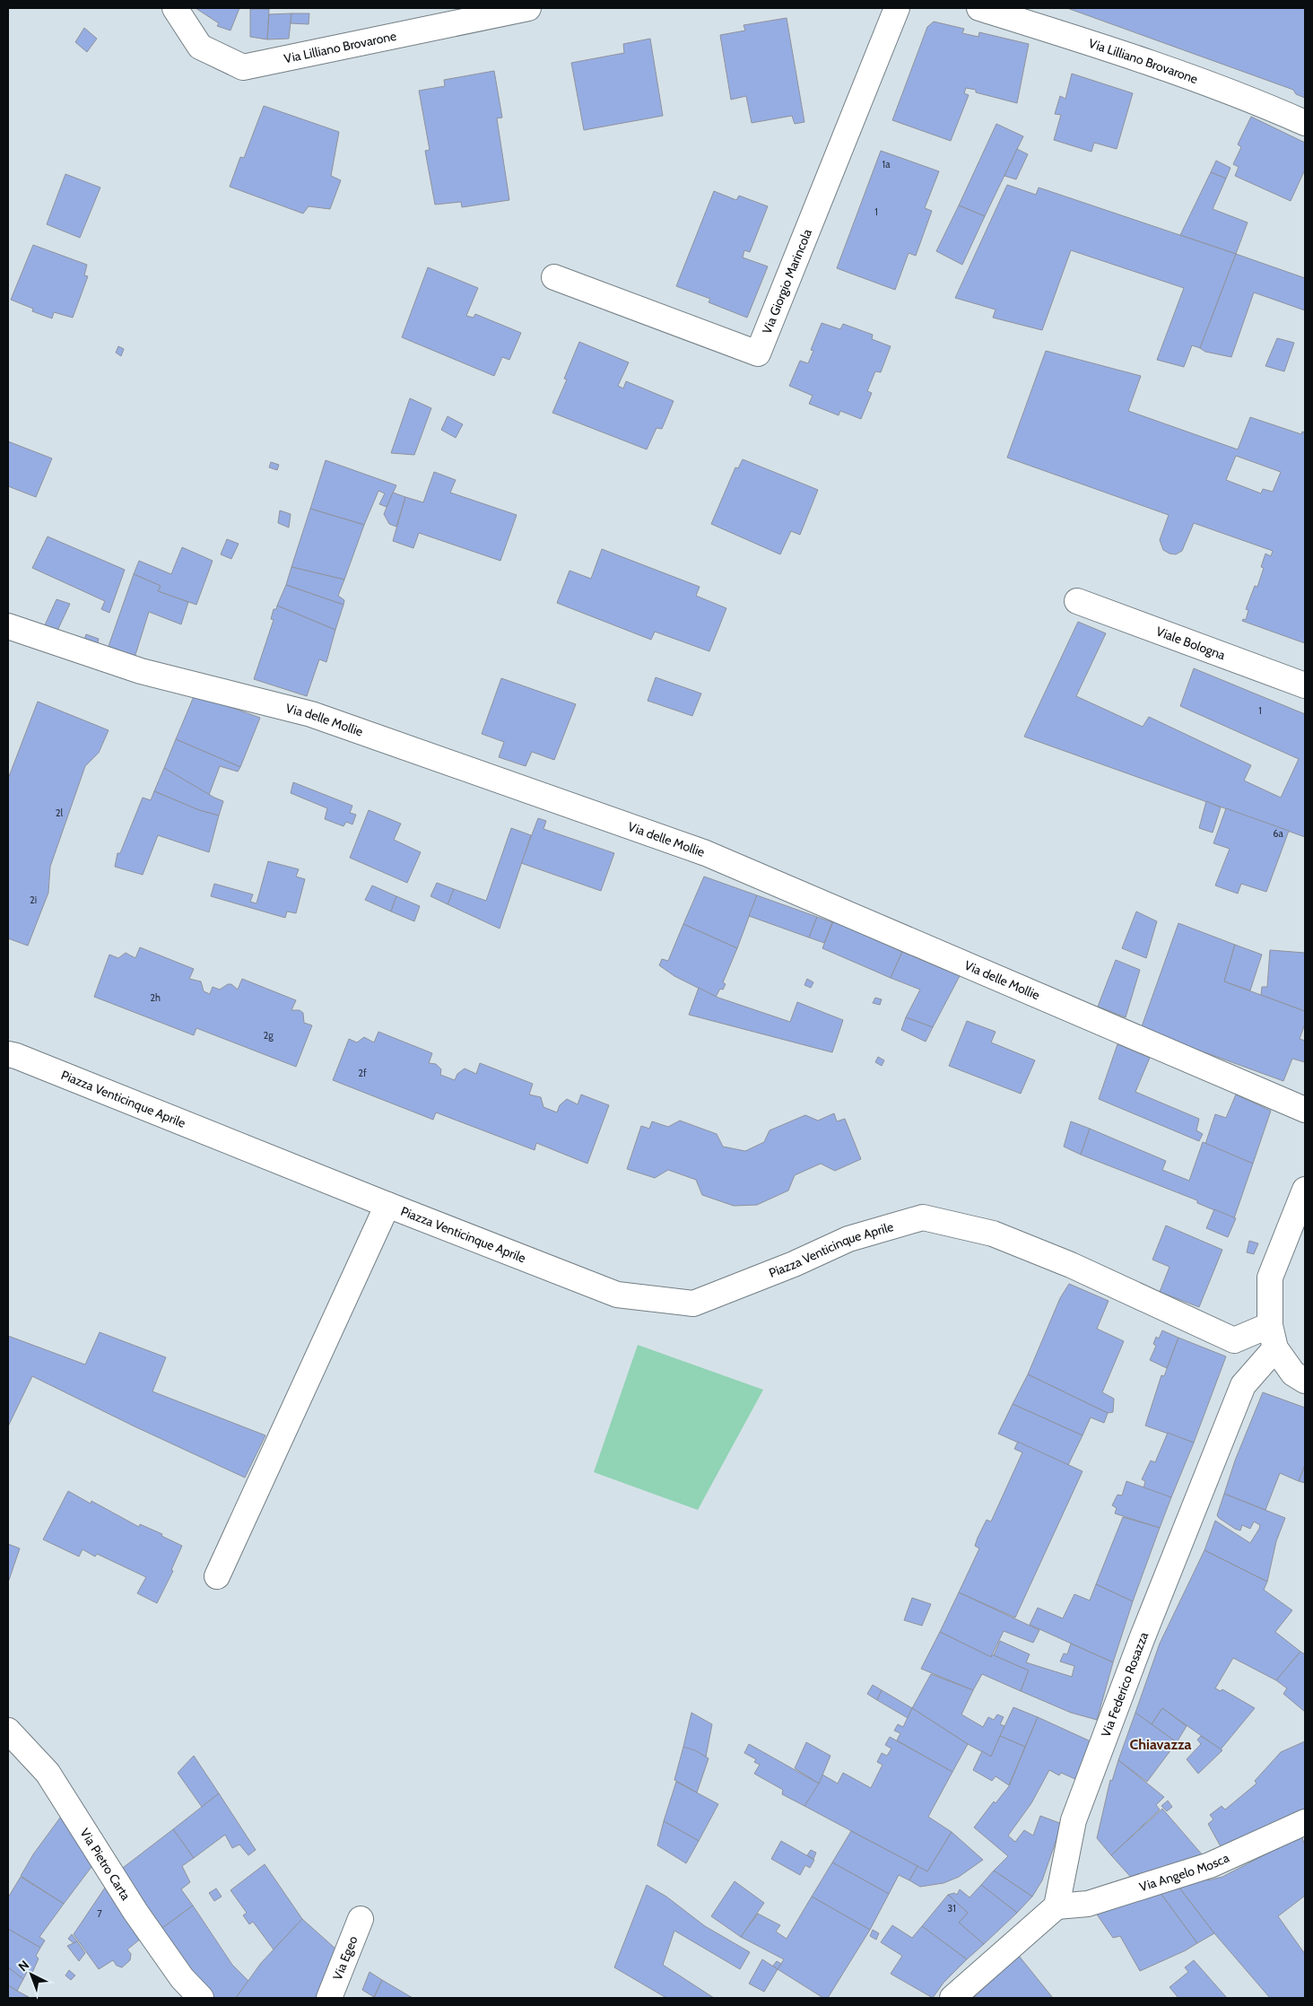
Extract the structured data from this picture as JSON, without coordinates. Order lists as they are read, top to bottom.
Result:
{
  "streets": {
    "street": [
      "Via Lilliano Brovarone",
      "Via Giorgio Marincola",
      "Viale Bologna",
      "Via delle Mollie",
      "Piazza Venticinque Aprile",
      "Via Federico Rosazza",
      "Via Pietro Carta",
      "Via Angelo Mosca",
      "Via Egeo"
    ]
  },
  "crossings": [
    ["Via Federico Rosazza", "Via Angelo Mosca"]
  ],
  "districts": ["Chiavazza"],
  "house_numbers": [
    "1a",
    "1",
    "1",
    "2l",
    "6a",
    "2i",
    "2h",
    "2g",
    "2f",
    "31",
    "7"
  ],
  "north": "top left"
}
